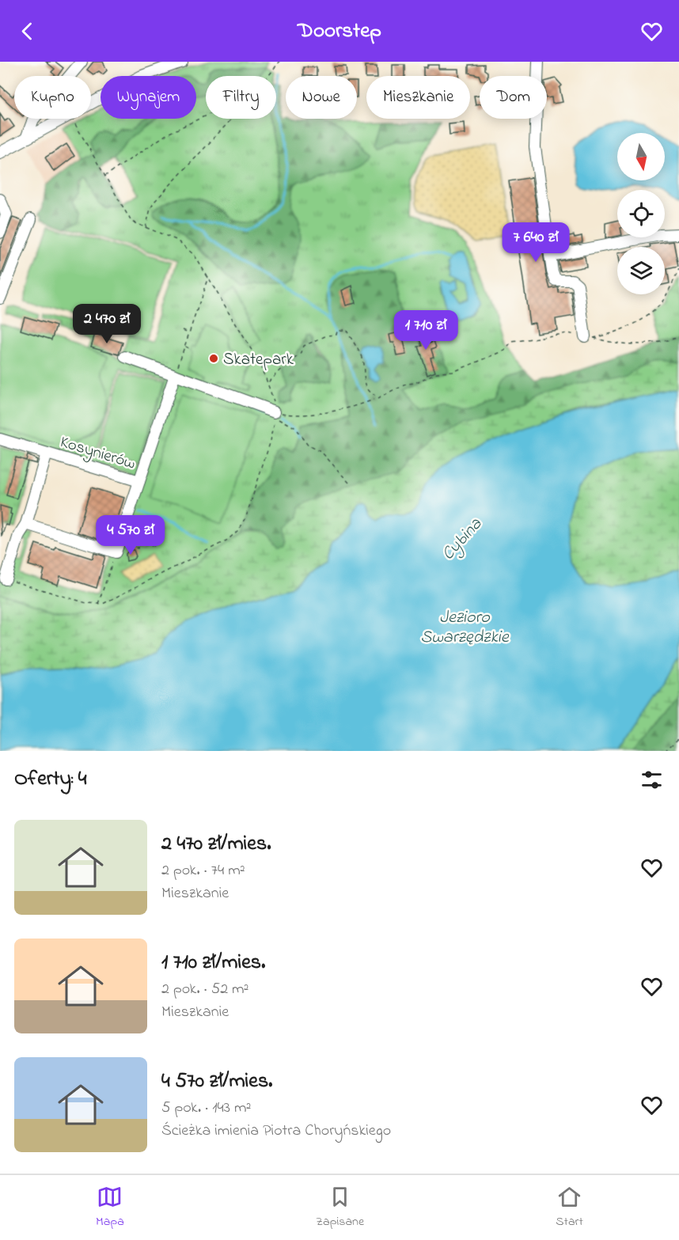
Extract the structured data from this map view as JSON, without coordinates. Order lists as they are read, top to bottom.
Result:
{
  "streets": {
    "street": ["Kosynierów"]
  },
  "water": ["Cybina", "Jezioro Swarzędzkie"],
  "places": ["Skatepark"],
  "north": "bottom",
  "page": {
    "header": "Doorstep",
    "chip": [
      "Kupno",
      "Wynajem",
      "Filtry",
      "Nowe",
      "Mieszkanie",
      "Dom"
    ],
    "price": [
      "7 640 zł",
      "2 470 zł",
      "1 710 zł",
      "4 570 zł"
    ],
    "heading": "Oferty: 4",
    "list": [
      {
        "name": "2 470 zł/mies.",
        "note": "2 pok. · 74 m² · Mieszkanie"
      },
      {
        "name": "1 710 zł/mies.",
        "note": "2 pok. · 52 m² · Mieszkanie"
      },
      {
        "name": "4 570 zł/mies.",
        "note": "5 pok. · 143 m² · Ścieżka imienia Piotra Choryńskiego"
      }
    ],
    "tabs": ["Mapa", "Zapisane", "Start"]
  }
}
